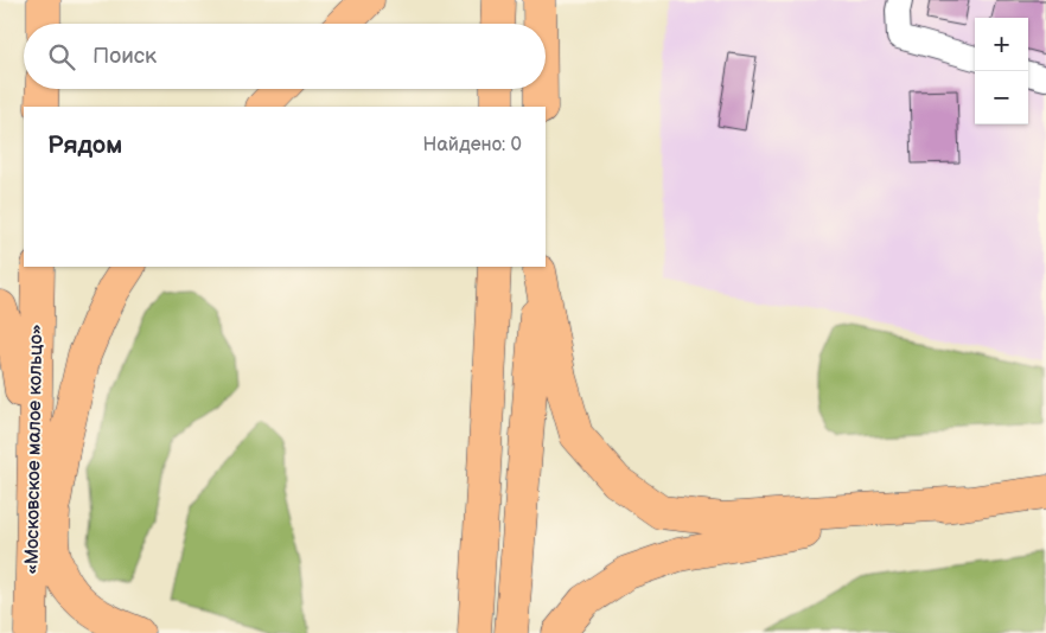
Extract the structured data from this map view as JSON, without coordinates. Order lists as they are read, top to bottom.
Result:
{
  "streets": {
    "highway": ["«Московское малое кольцо»"]
  },
  "page": {
    "map_buttons": ["+", "−"],
    "search": "Поиск",
    "heading": ["Рядом", "Найдено: 0"]
  }
}
